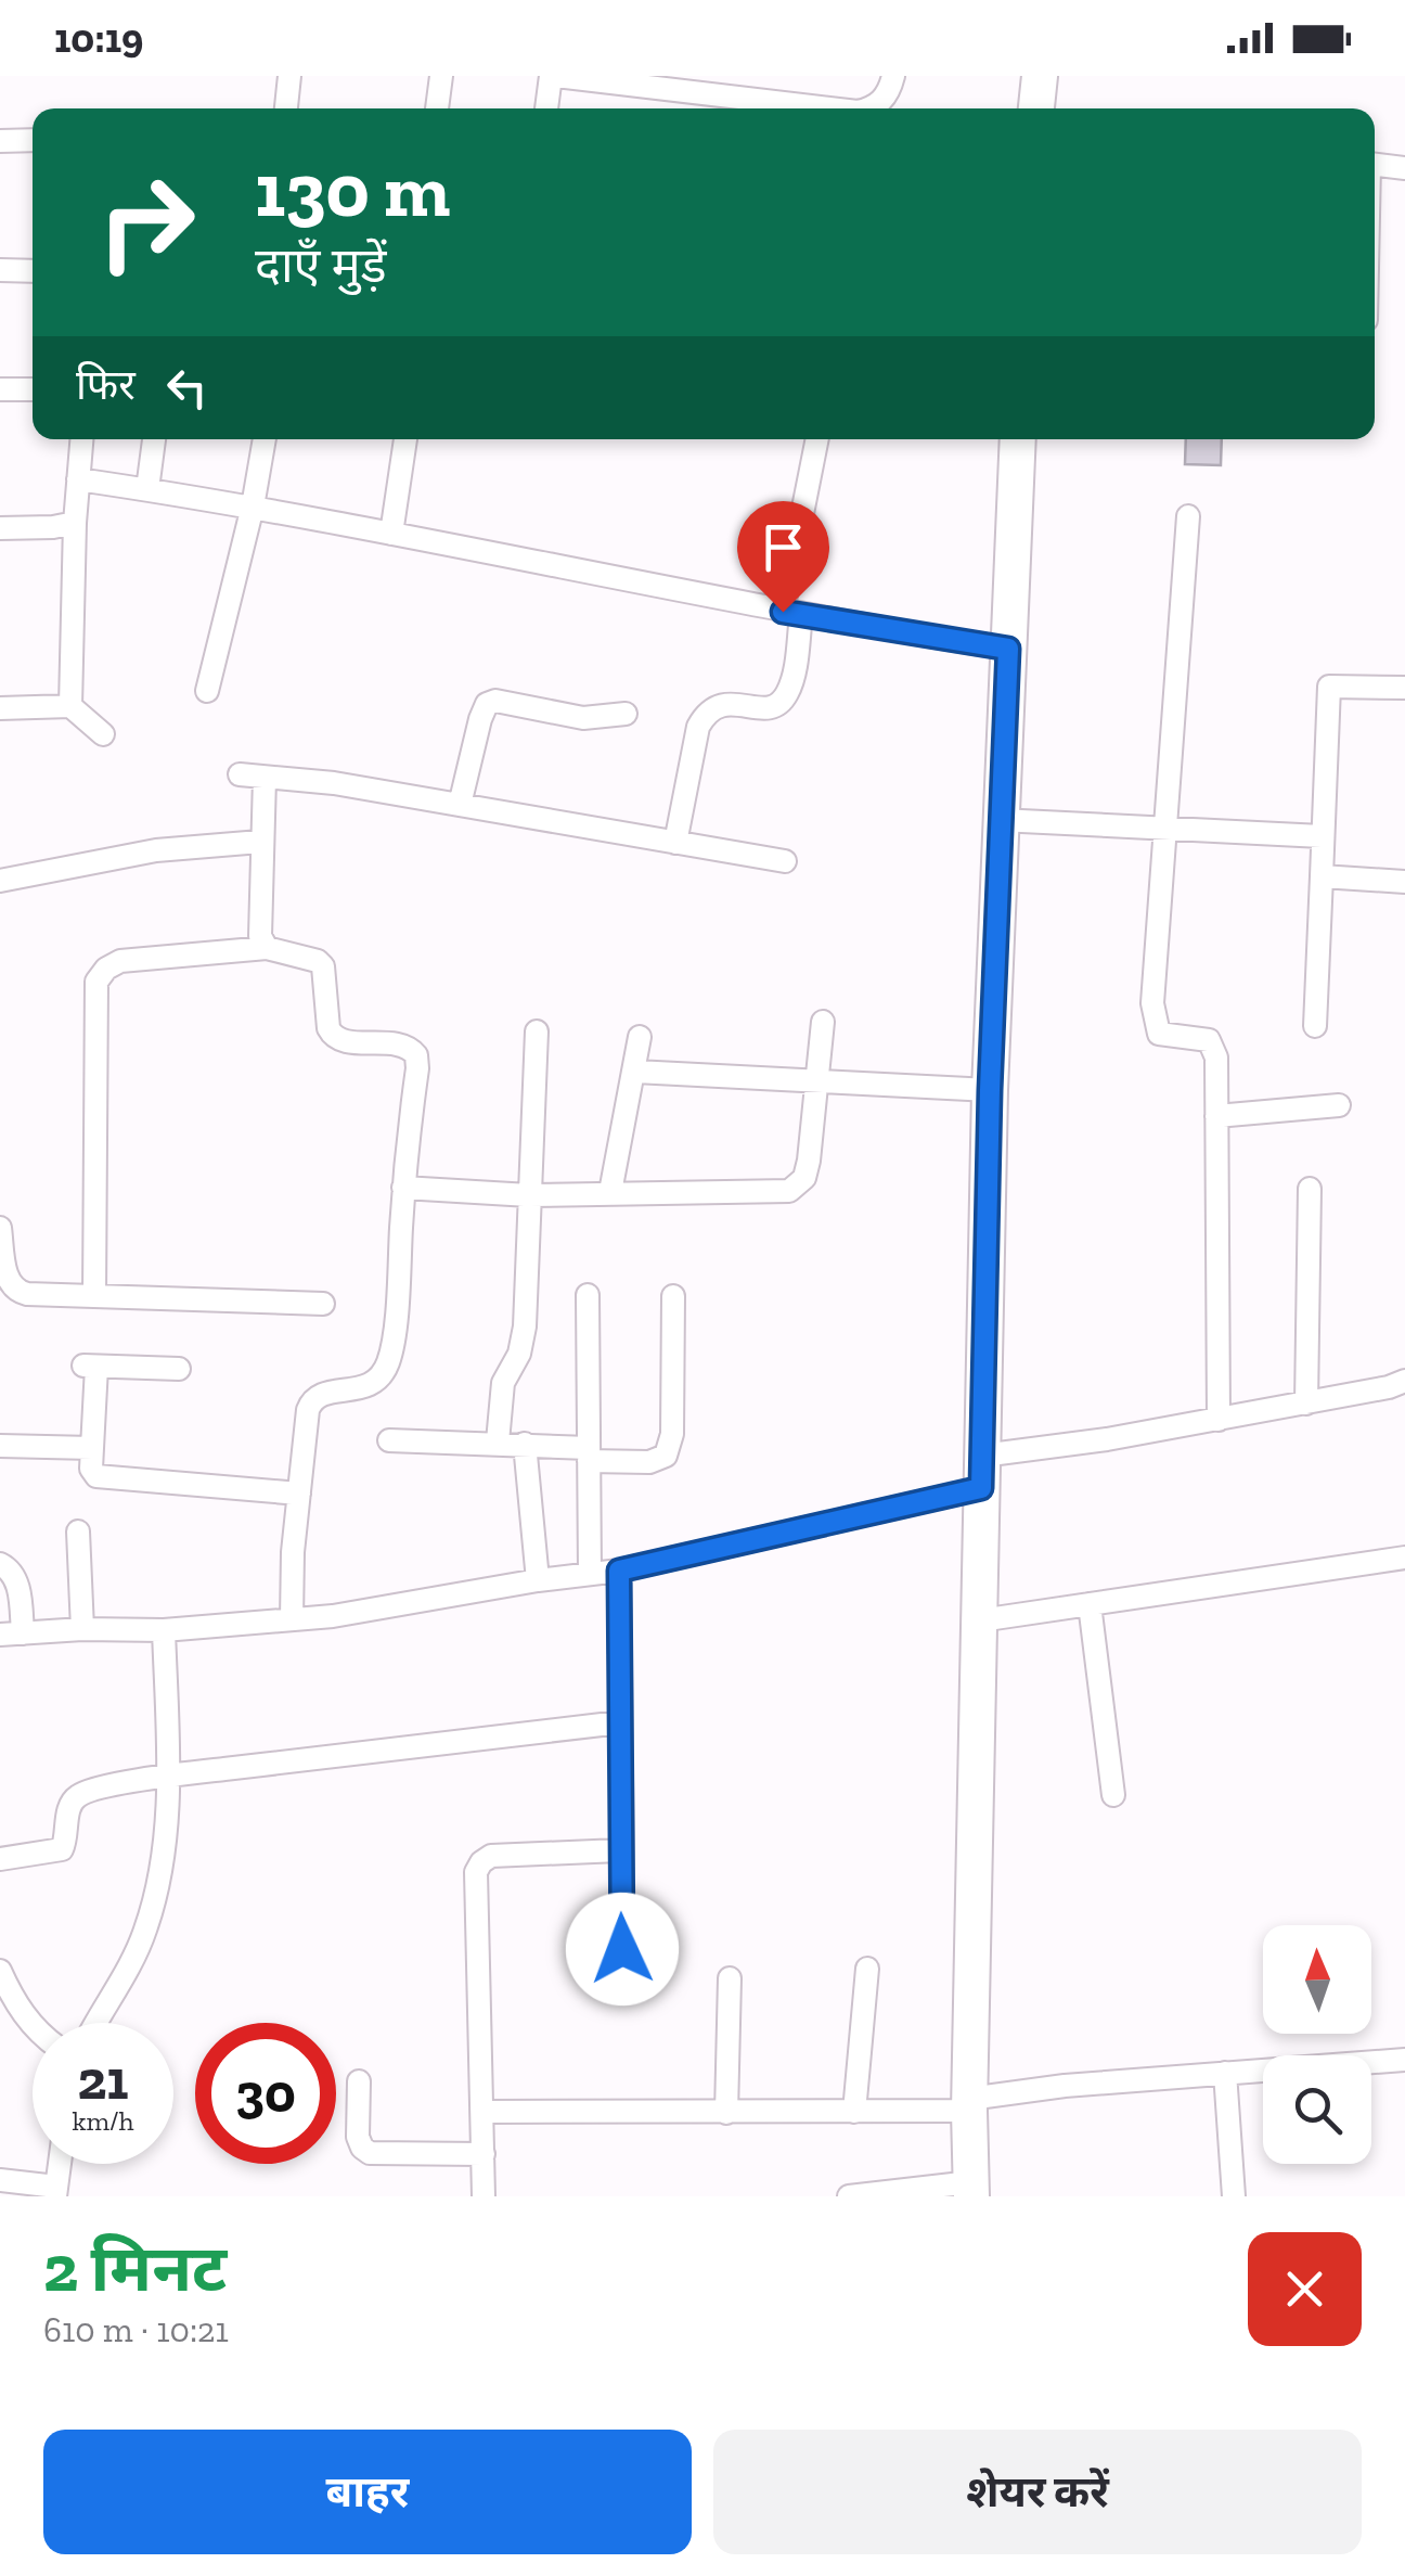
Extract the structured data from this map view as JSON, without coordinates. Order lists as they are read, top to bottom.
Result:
{
  "north": "top",
  "page": {
    "status": "10:19",
    "turn": ["130 m", "दाएँ मुड़ें"],
    "then": "फिर",
    "speed": "21 km/h",
    "limit": "30",
    "heading": ["2 मिनट", "610 m · 10:21"],
    "buttons": ["बाहर", "शेयर करें"]
  }
}
